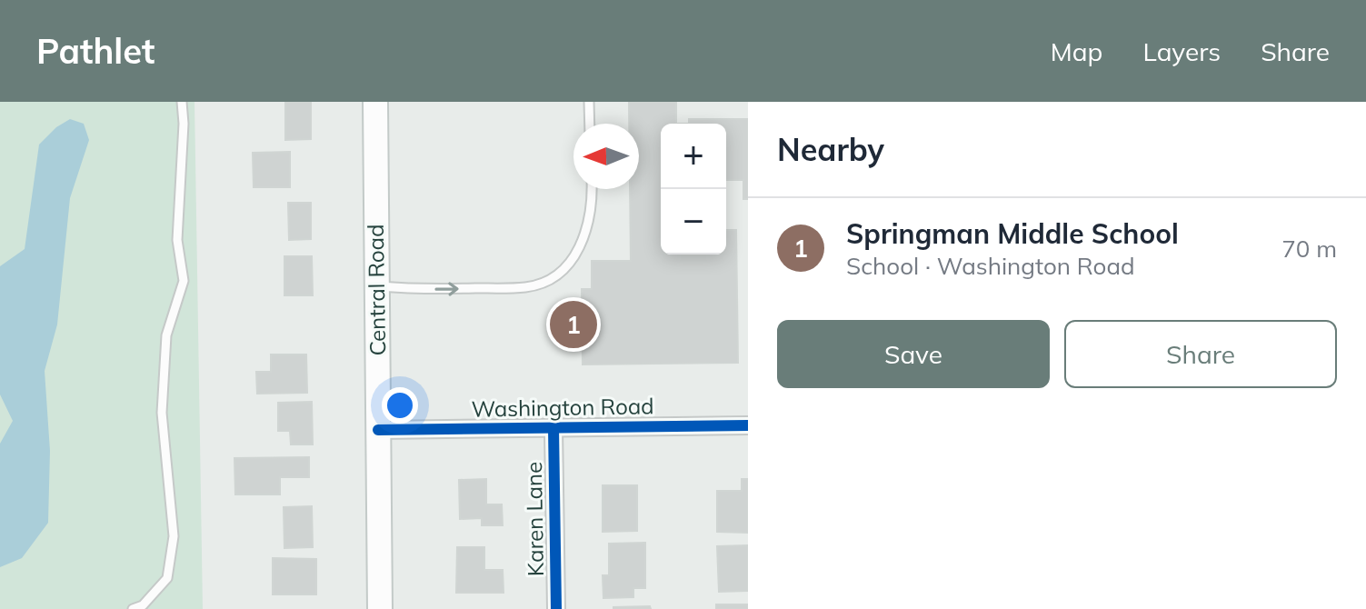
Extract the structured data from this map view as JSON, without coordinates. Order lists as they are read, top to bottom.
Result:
{
  "streets": {
    "main road": ["Central Road"],
    "street": ["Washington Road", "Karen Lane"]
  },
  "crossings": [
    ["Central Road", "Washington Road"],
    ["Washington Road", "Karen Lane"]
  ],
  "north": "left",
  "page": {
    "header": "Pathlet",
    "nav": ["Map", "Layers", "Share"],
    "heading": "Nearby",
    "map_buttons": ["+", "−"],
    "list": [
      {
        "mark": "1",
        "name": "Springman Middle School",
        "note": "School · Washington Road",
        "value": "70 m"
      }
    ],
    "pins": "1",
    "buttons": ["Save", "Share"]
  }
}
